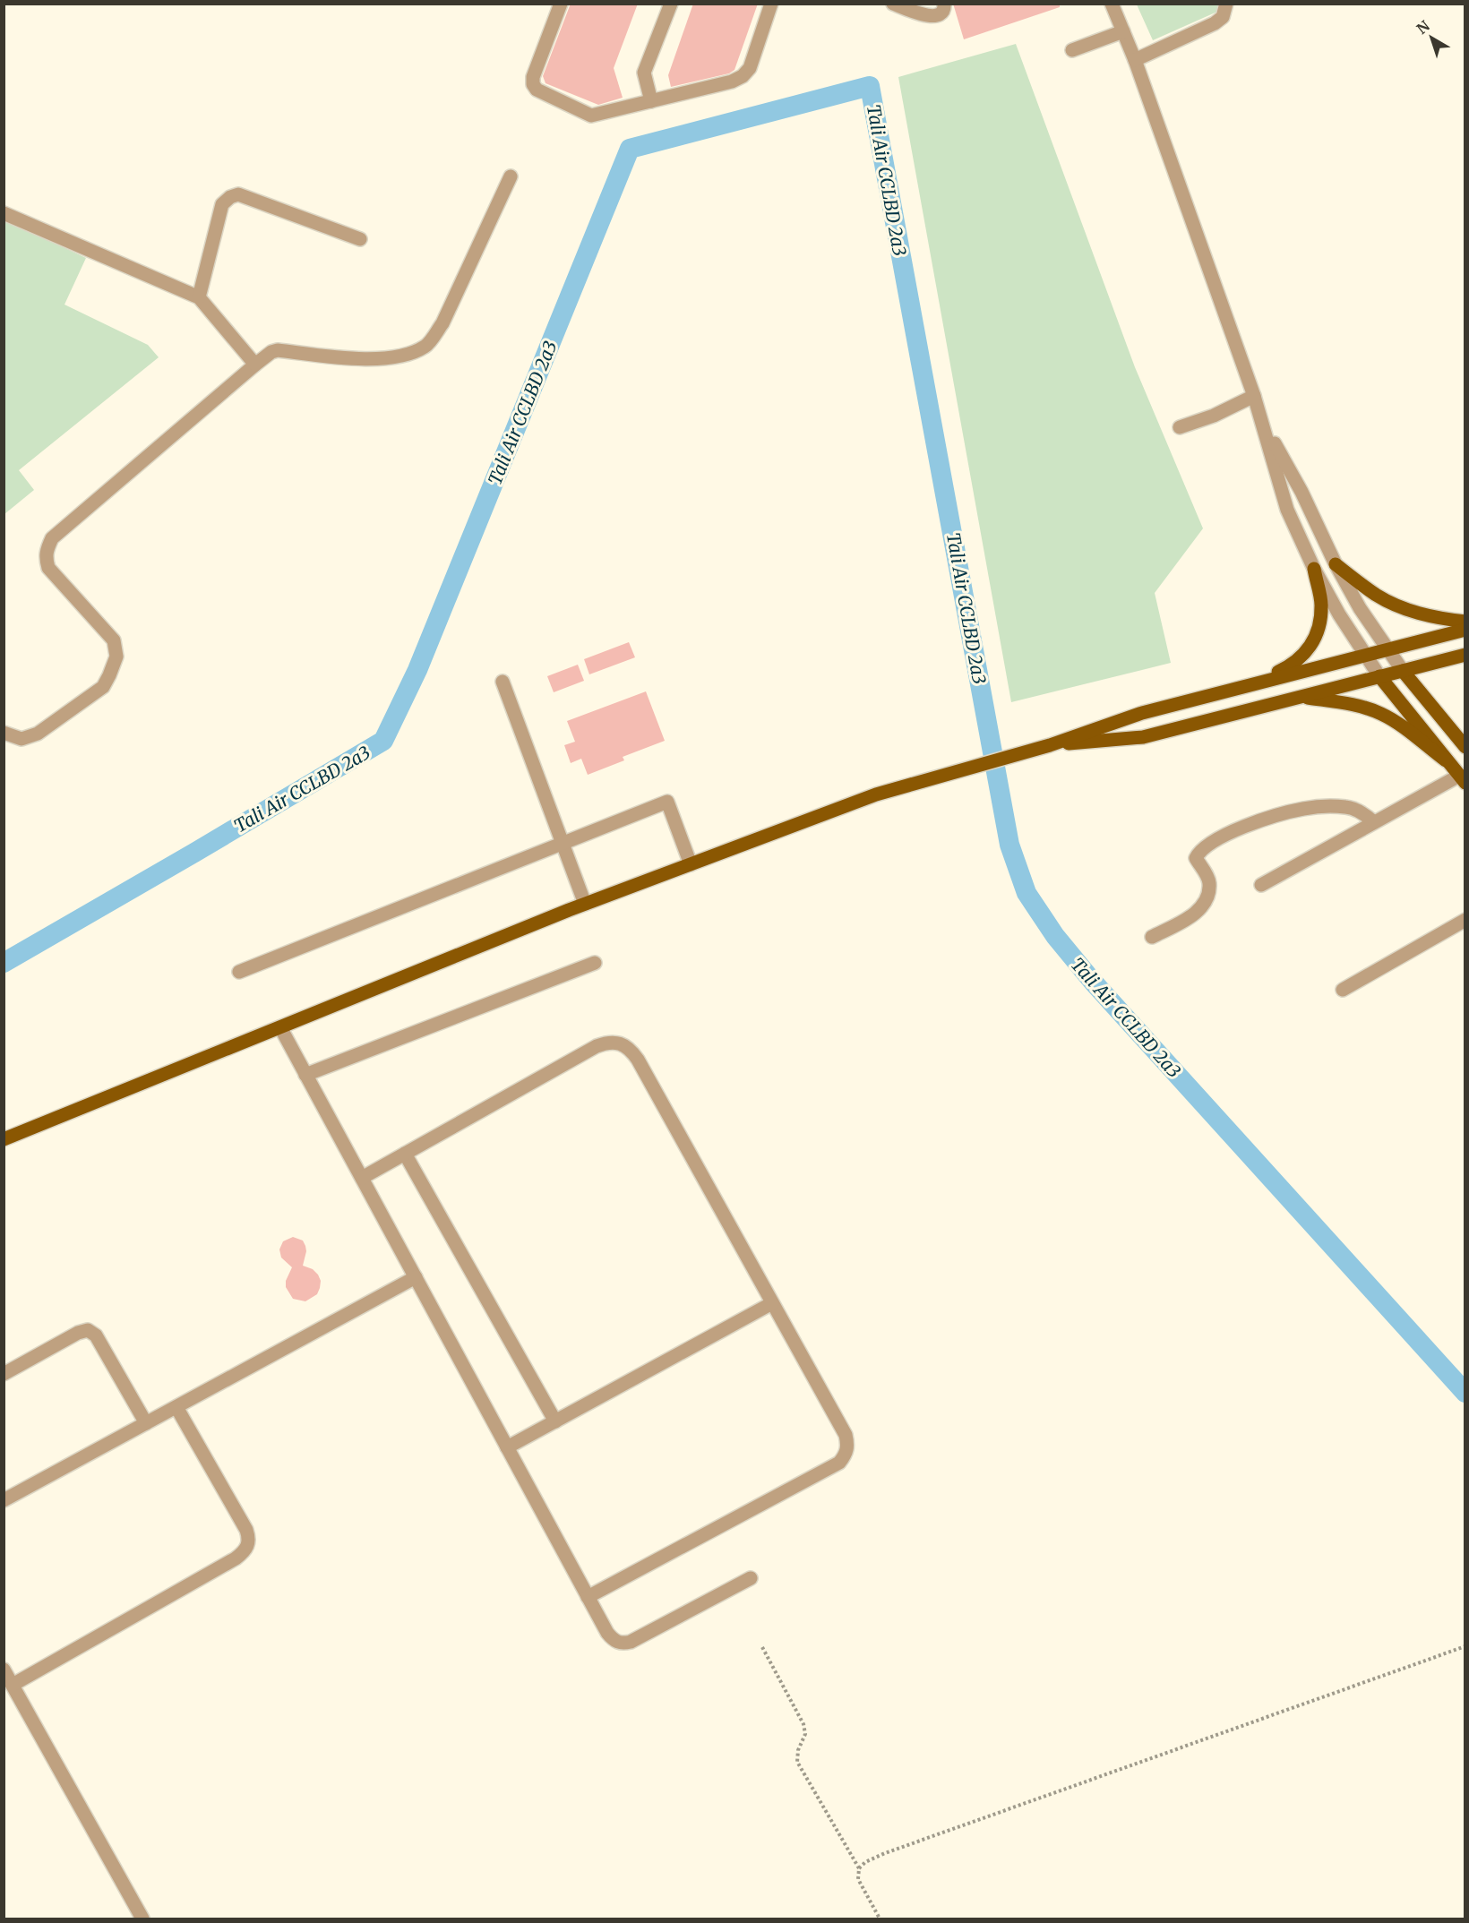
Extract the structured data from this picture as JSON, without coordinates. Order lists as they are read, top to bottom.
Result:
{
  "water": ["Tali Air CCLBD 2a3"],
  "north": "top left"
}
